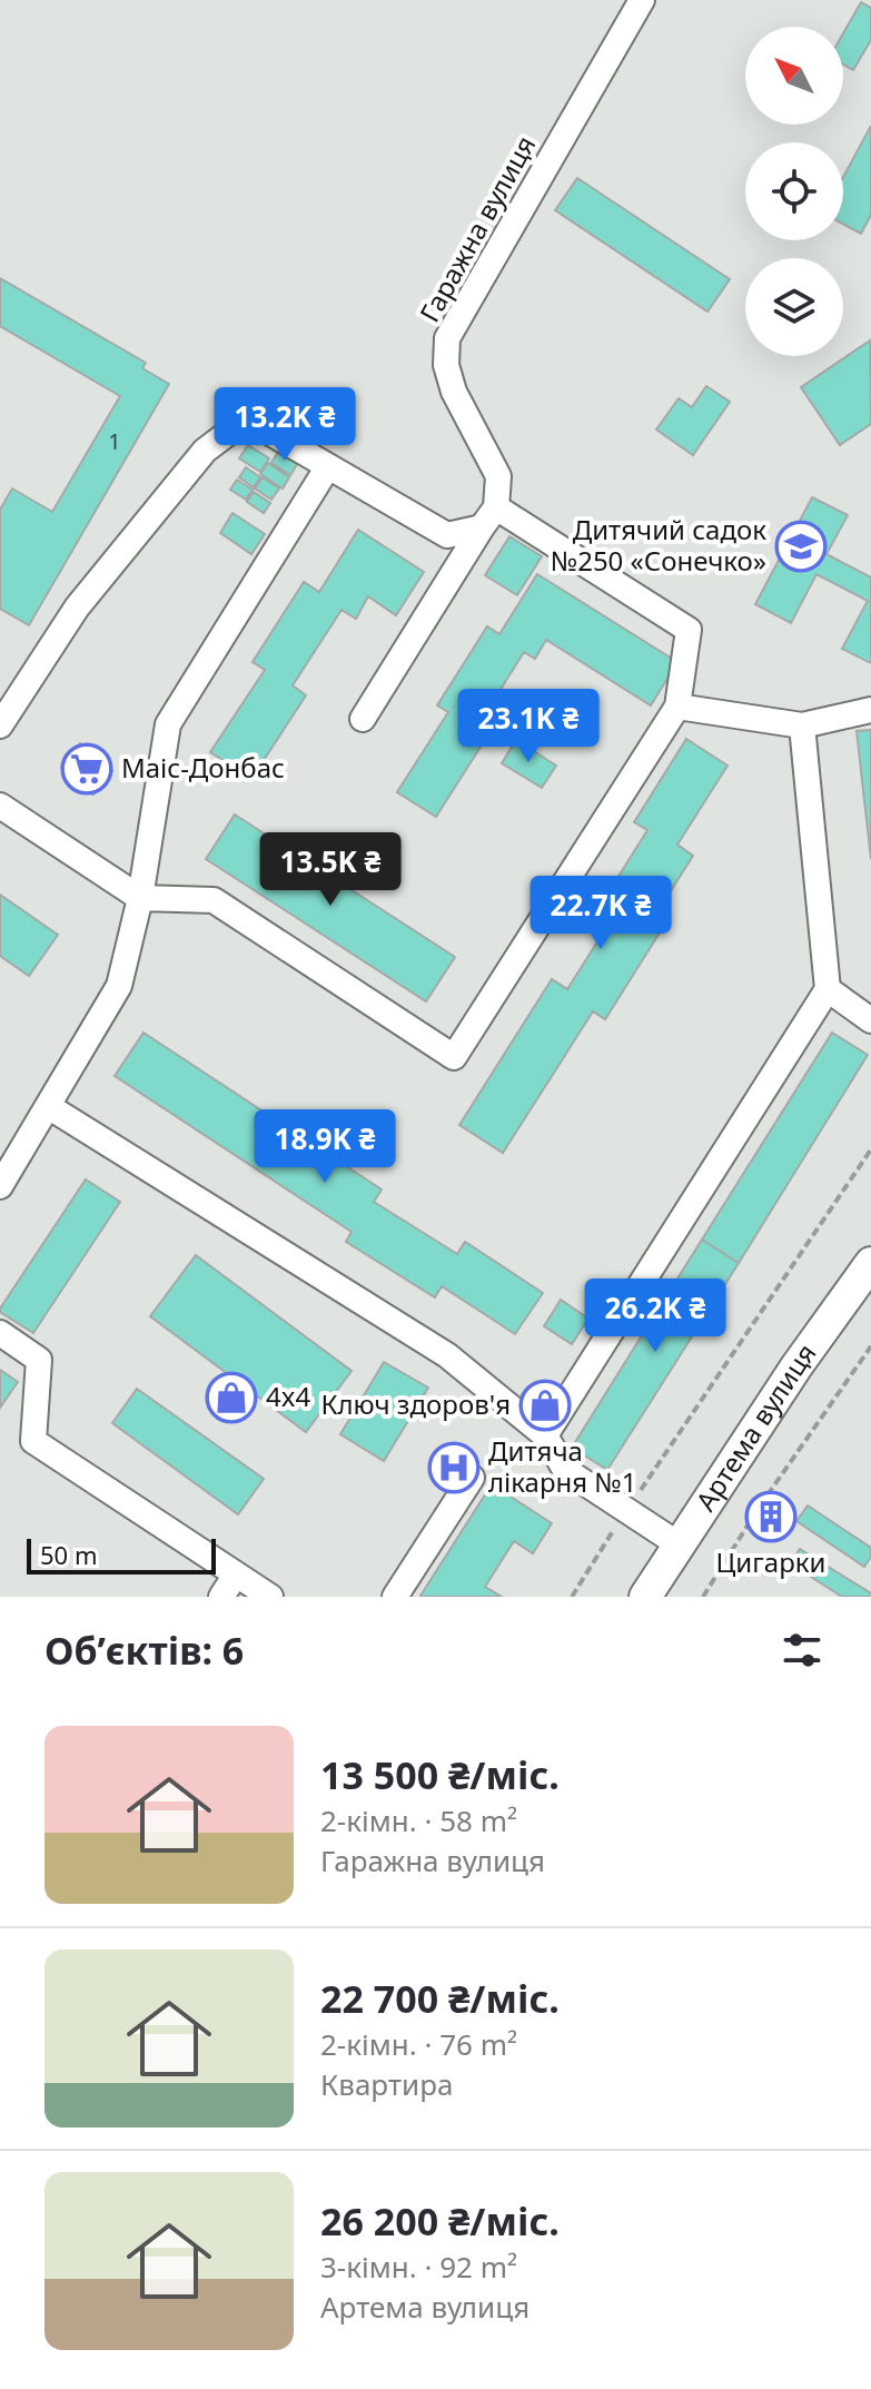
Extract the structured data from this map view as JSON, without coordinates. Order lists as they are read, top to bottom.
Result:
{
  "streets": {
    "main road": ["Артема вулиця"],
    "street": ["Гаражна вулиця"]
  },
  "places": {
    "school or university": ["Дитячий садок №250 «Сонечко»"],
    "supermarket": ["Маіс-Донбас"],
    "shop": ["4x4", "Ключ здоров'я"],
    "hospital": ["Дитяча лікарня №1"],
    "building": ["Цигарки"]
  },
  "house_numbers": ["1"],
  "scale_bar": "50 m",
  "north": "top left",
  "page": {
    "price": [
      "13.2K ₴",
      "23.1K ₴",
      "13.5K ₴",
      "22.7K ₴",
      "18.9K ₴",
      "26.2K ₴"
    ],
    "scale": "50 m",
    "heading": "Об’єктів: 6",
    "list": [
      {
        "name": "13 500 ₴/міс.",
        "note": "2-кімн. · 58 m² · Гаражна вулиця"
      },
      {
        "name": "22 700 ₴/міс.",
        "note": "2-кімн. · 76 m² · Квартира"
      },
      {
        "name": "26 200 ₴/міс.",
        "note": "3-кімн. · 92 m² · Артема вулиця"
      }
    ]
  }
}
